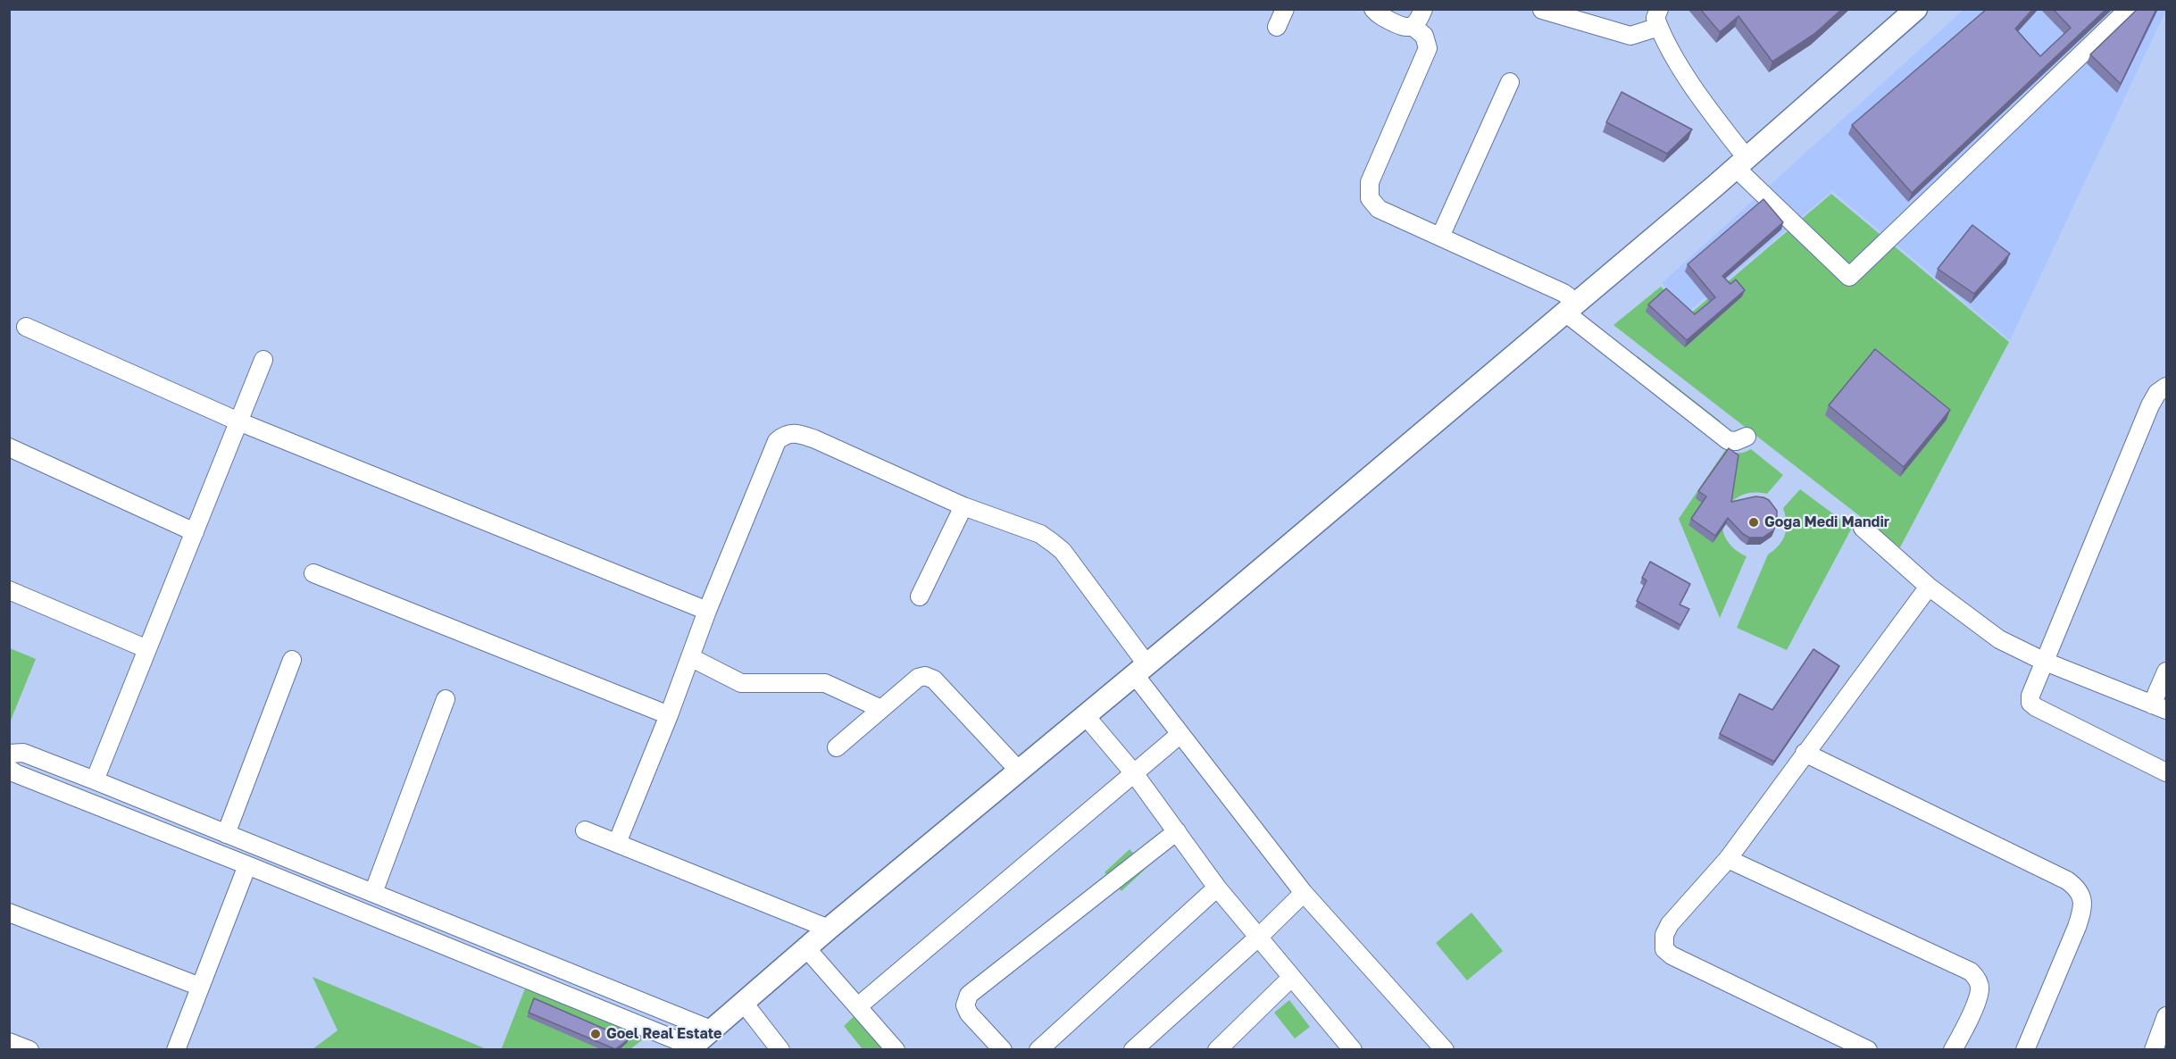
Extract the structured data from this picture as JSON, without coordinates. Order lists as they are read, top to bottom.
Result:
{
  "places": ["Goga Medi Mandir", "Goel Real Estate"]
}
